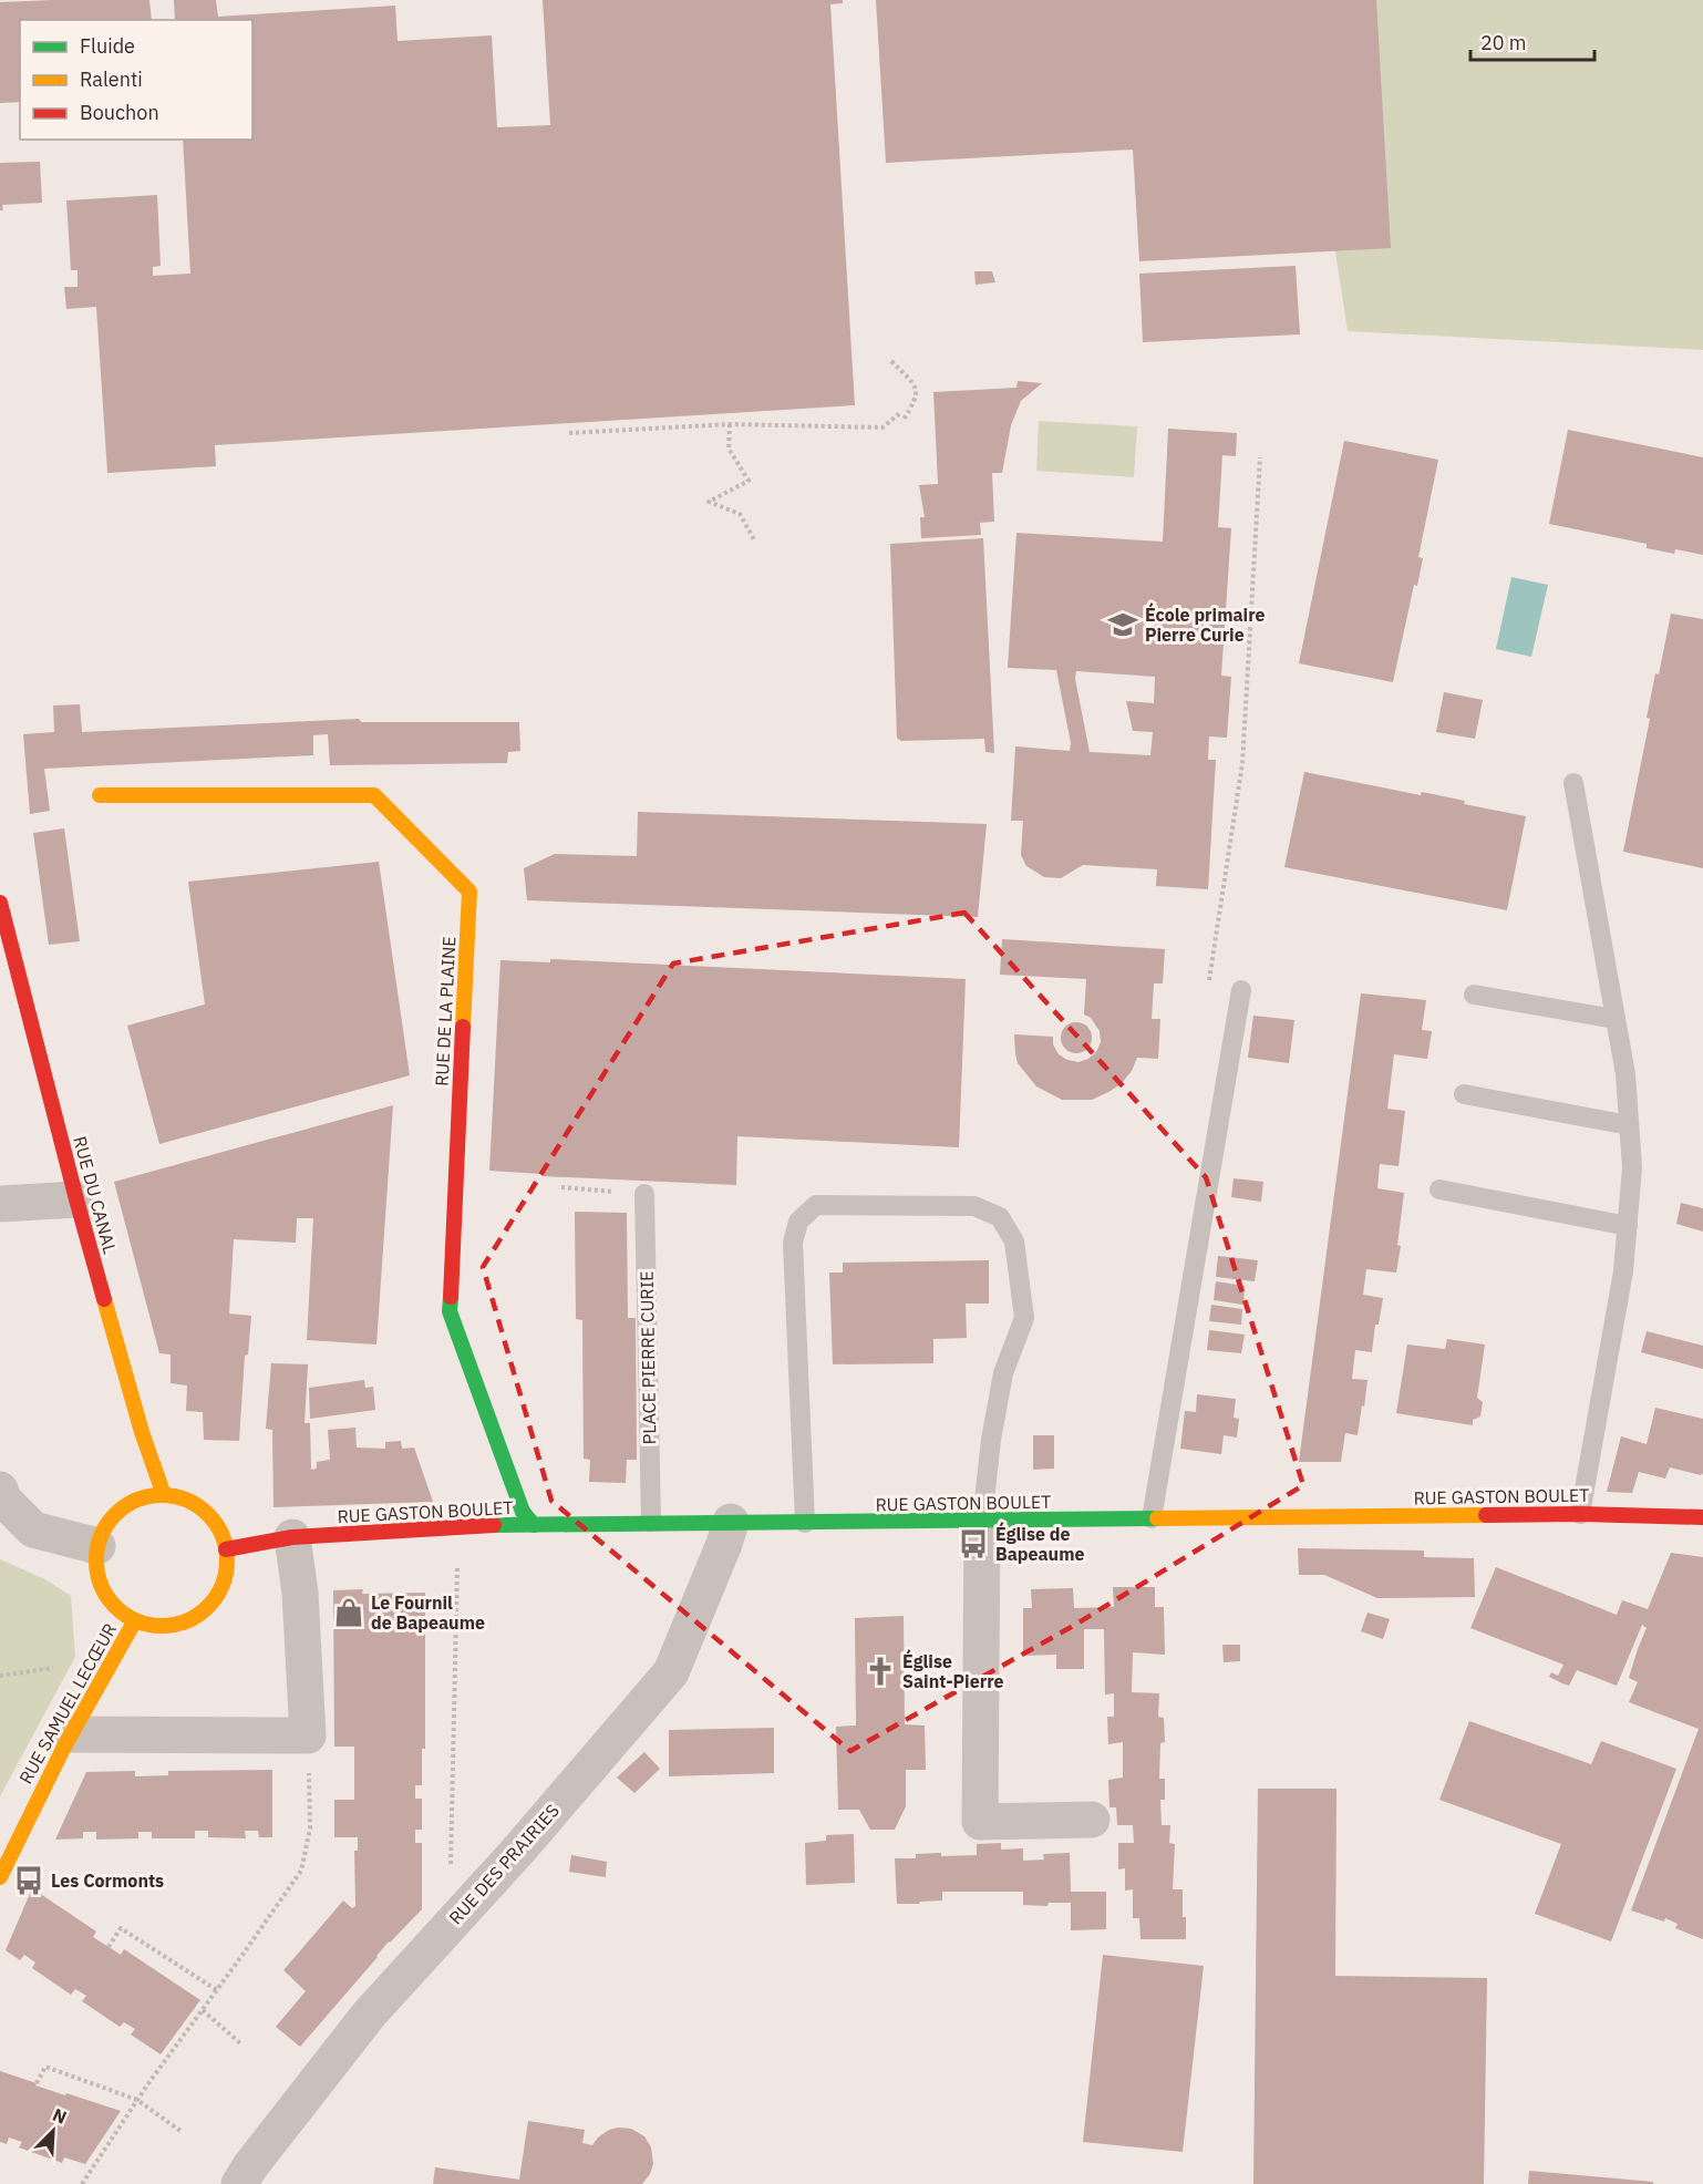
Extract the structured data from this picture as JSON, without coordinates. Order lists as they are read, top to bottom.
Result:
{
  "streets": {
    "street": [
      "RUE DE LA PLAINE",
      "RUE DU CANAL",
      "RUE GASTON BOULET",
      "RUE SAMUEL LECŒUR",
      "RUE DES PRAIRIES"
    ],
    "lane": ["PLACE PIERRE CURIE"]
  },
  "crossings": [
    ["RUE DE LA PLAINE", "RUE GASTON BOULET"],
    ["RUE DU CANAL", "RUE GASTON BOULET"],
    ["RUE DU CANAL", "RUE SAMUEL LECŒUR"],
    ["PLACE PIERRE CURIE", "RUE GASTON BOULET"],
    ["RUE GASTON BOULET", "RUE SAMUEL LECŒUR"],
    ["RUE GASTON BOULET", "RUE DES PRAIRIES"]
  ],
  "places": {
    "school or university": ["École primaire Pierre Curie"],
    "bus stop": ["Église de Bapeaume", "Les Cormonts"],
    "shop": ["Le Fournil de Bapeaume"],
    "church": ["Église Saint-Pierre"]
  },
  "legend": ["Fluide", "Ralenti", "Bouchon"],
  "scale_bar": "20 m",
  "north": "top right"
}
